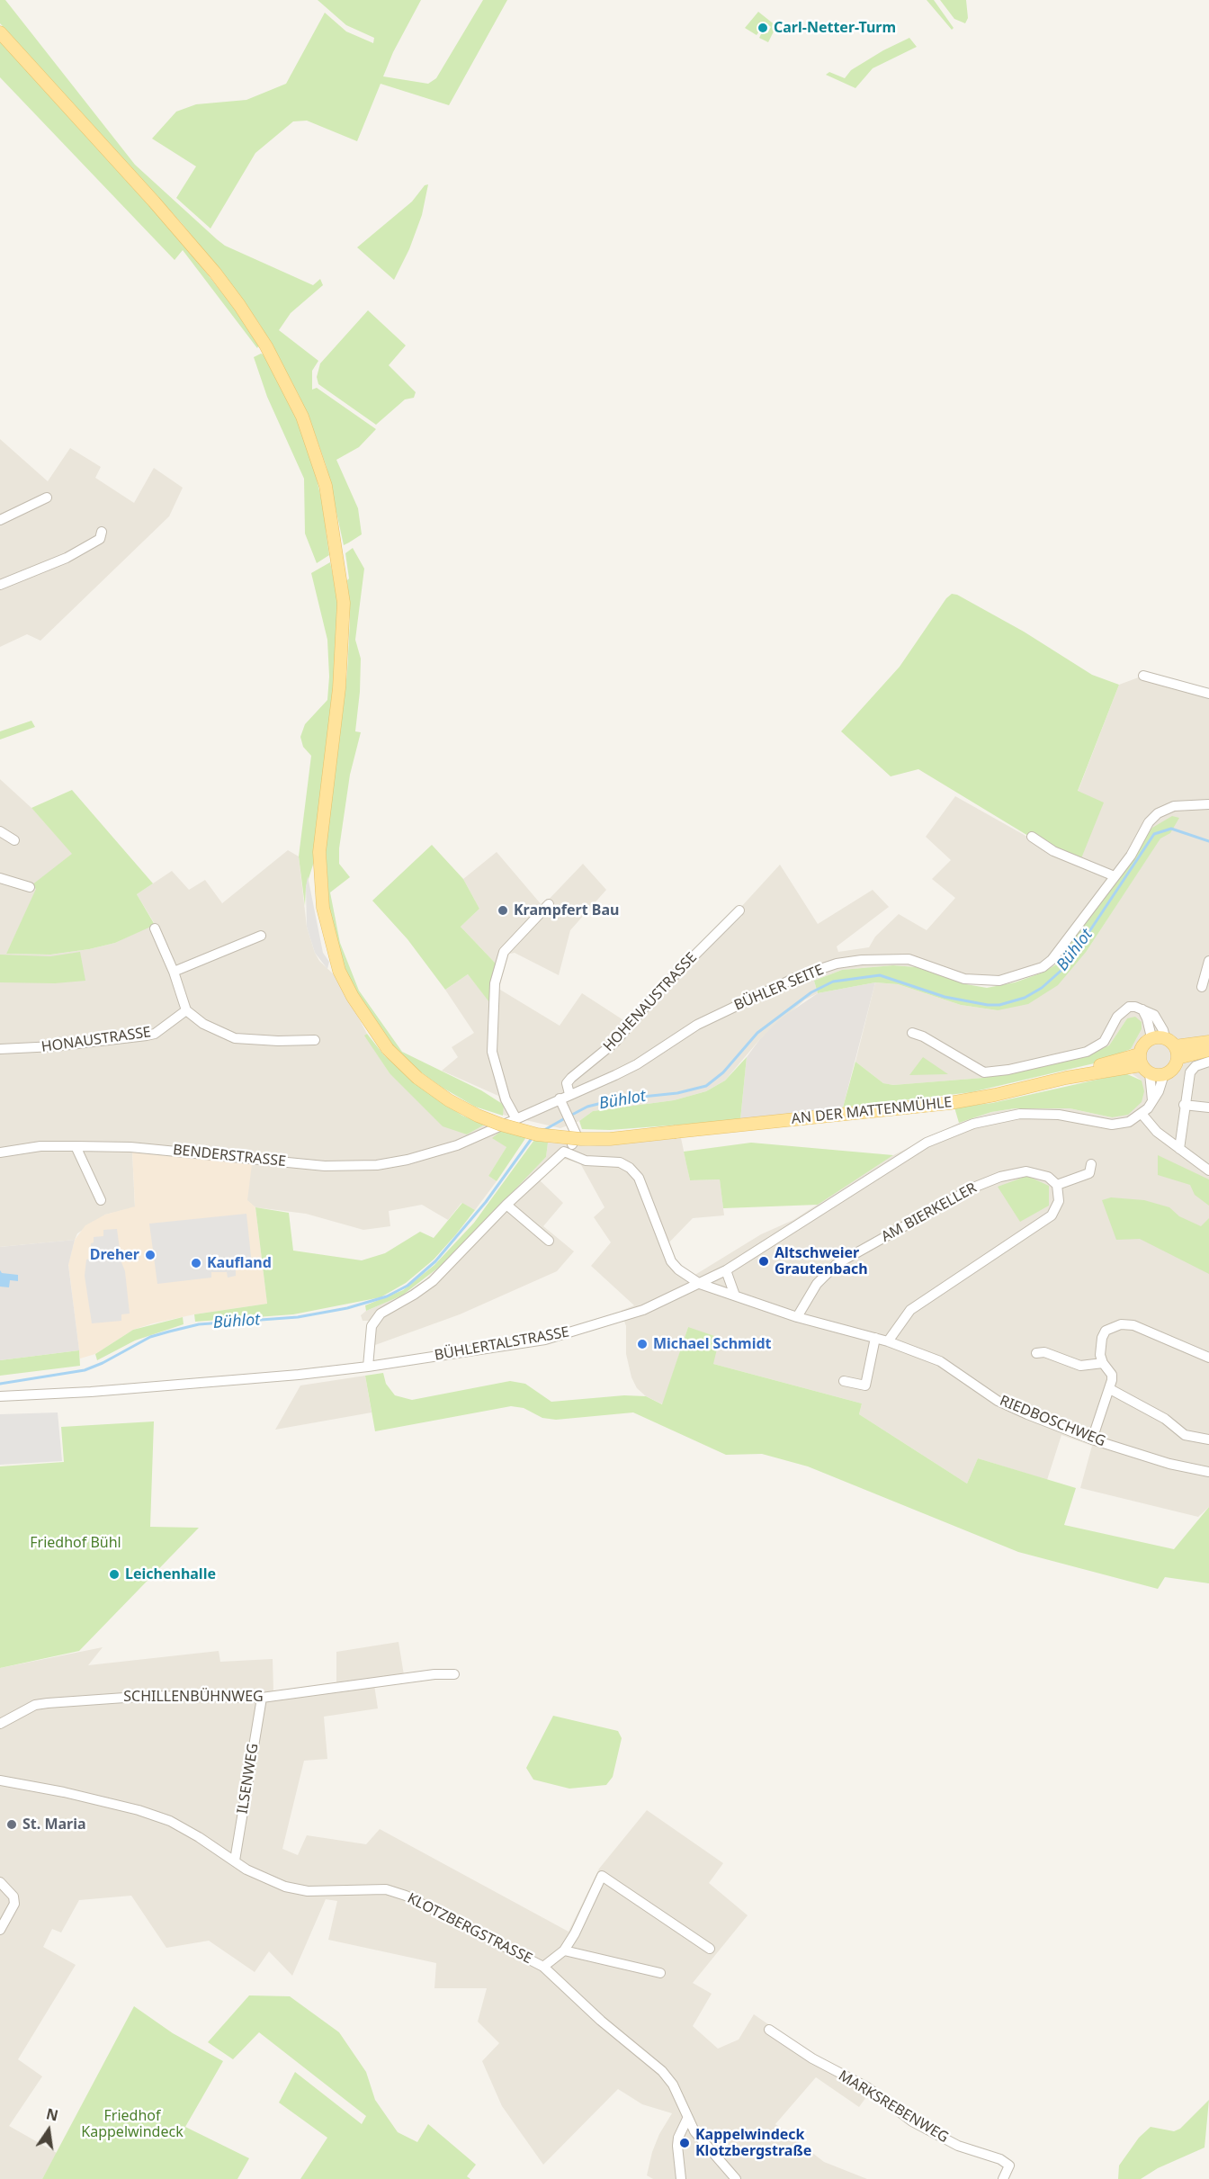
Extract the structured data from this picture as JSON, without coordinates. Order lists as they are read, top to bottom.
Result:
{
  "streets": {
    "main road": ["AN DER MATTENMÜHLE"],
    "street": [
      "BÜHLER SEITE",
      "HOHENAUSTRASSE",
      "HONAUSTRASSE",
      "BENDERSTRASSE",
      "AM BIERKELLER",
      "BÜHLERTALSTRASSE",
      "RIEDBOSCHWEG",
      "SCHILLENBÜHNWEG",
      "ILSENWEG",
      "KLOTZBERGSTRASSE",
      "MARKSREBENWEG"
    ]
  },
  "crossings": [
    ["BÜHLER SEITE", "HOHENAUSTRASSE"],
    ["BÜHLER SEITE", "BENDERSTRASSE"],
    ["AM BIERKELLER", "RIEDBOSCHWEG"],
    ["BÜHLERTALSTRASSE", "RIEDBOSCHWEG"],
    ["SCHILLENBÜHNWEG", "ILSENWEG"],
    ["ILSENWEG", "KLOTZBERGSTRASSE"]
  ],
  "water": ["Bühlot"],
  "parks": ["Friedhof Bühl", "Friedhof Kappelwindeck"],
  "places": [
    "Carl-Netter-Turm",
    "Krampfert Bau",
    "Dreher",
    "Altschweier Grautenbach",
    "Kaufland",
    "Michael Schmidt",
    "Leichenhalle",
    "St. Maria",
    "Kappelwindeck Klotzbergstraße"
  ],
  "north": "top"
}
